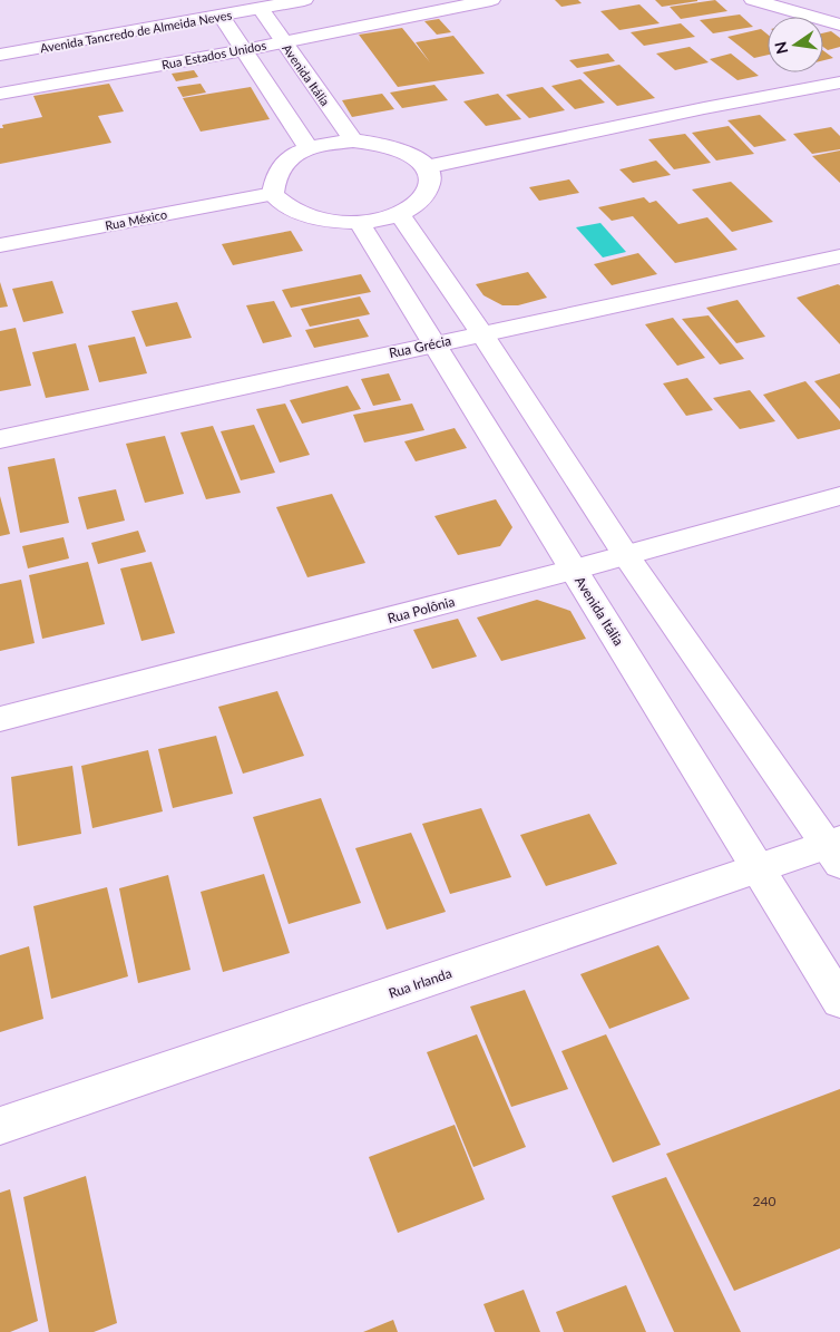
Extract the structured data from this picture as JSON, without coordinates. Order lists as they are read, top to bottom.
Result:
{
  "streets": {
    "street": [
      "Avenida Tancredo de Almeida Neves",
      "Rua Estados Unidos",
      "Avenida Itália",
      "Rua México",
      "Rua Grécia",
      "Rua Polônia",
      "Rua Irlanda"
    ]
  },
  "crossings": [
    ["Avenida Tancredo de Almeida Neves", "Avenida Itália"],
    ["Rua Estados Unidos", "Avenida Itália"],
    ["Avenida Itália", "Rua Grécia"],
    ["Avenida Itália", "Rua Polônia"],
    ["Avenida Itália", "Rua Irlanda"]
  ],
  "house_numbers": ["240"],
  "north": "left"
}
